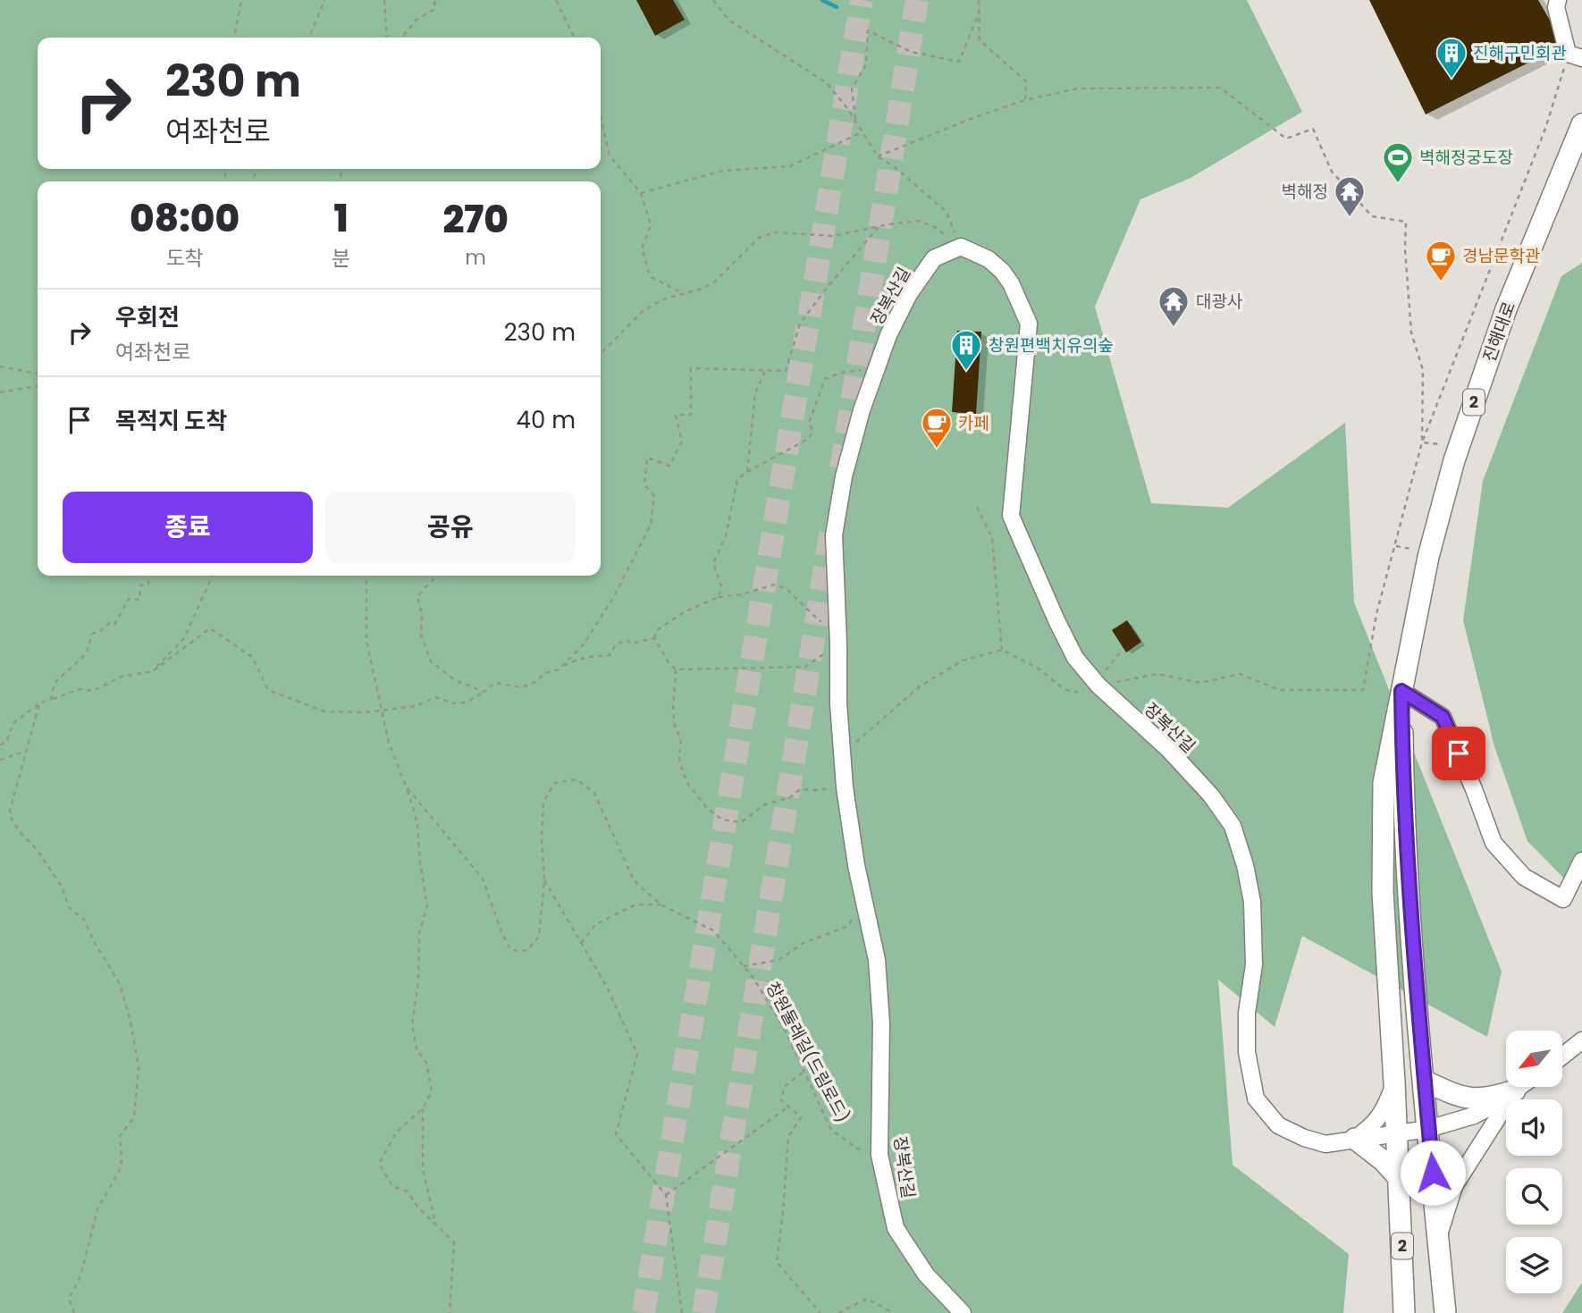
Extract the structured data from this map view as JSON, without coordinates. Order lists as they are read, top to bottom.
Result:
{
  "streets": {
    "main road": ["진해대로", "2"],
    "street": ["장복산길"],
    "path": ["창원둘레길(드림로드)"]
  },
  "crossings": [
    ["장복산길", "2"],
    ["장복산길", "창원둘레길(드림로드)"],
    ["진해대로", "2"]
  ],
  "places": {
    "building": ["진해구민회관", "창원편백치유의숲"],
    "sports": ["벽해정궁도장"],
    "temple": ["벽해정", "대광사"],
    "cafe": ["경남문학관", "카페"]
  },
  "north": "bottom left",
  "page": {
    "turn": ["230 m", "여좌천로"],
    "eta": [
      "08:00",
      "도착",
      "1",
      "분",
      "270",
      "m"
    ],
    "list": [
      {
        "name": "우회전",
        "note": "여좌천로",
        "value": "230 m"
      },
      {
        "name": "목적지 도착",
        "value": "40 m"
      }
    ],
    "buttons": ["종료", "공유"]
  }
}
